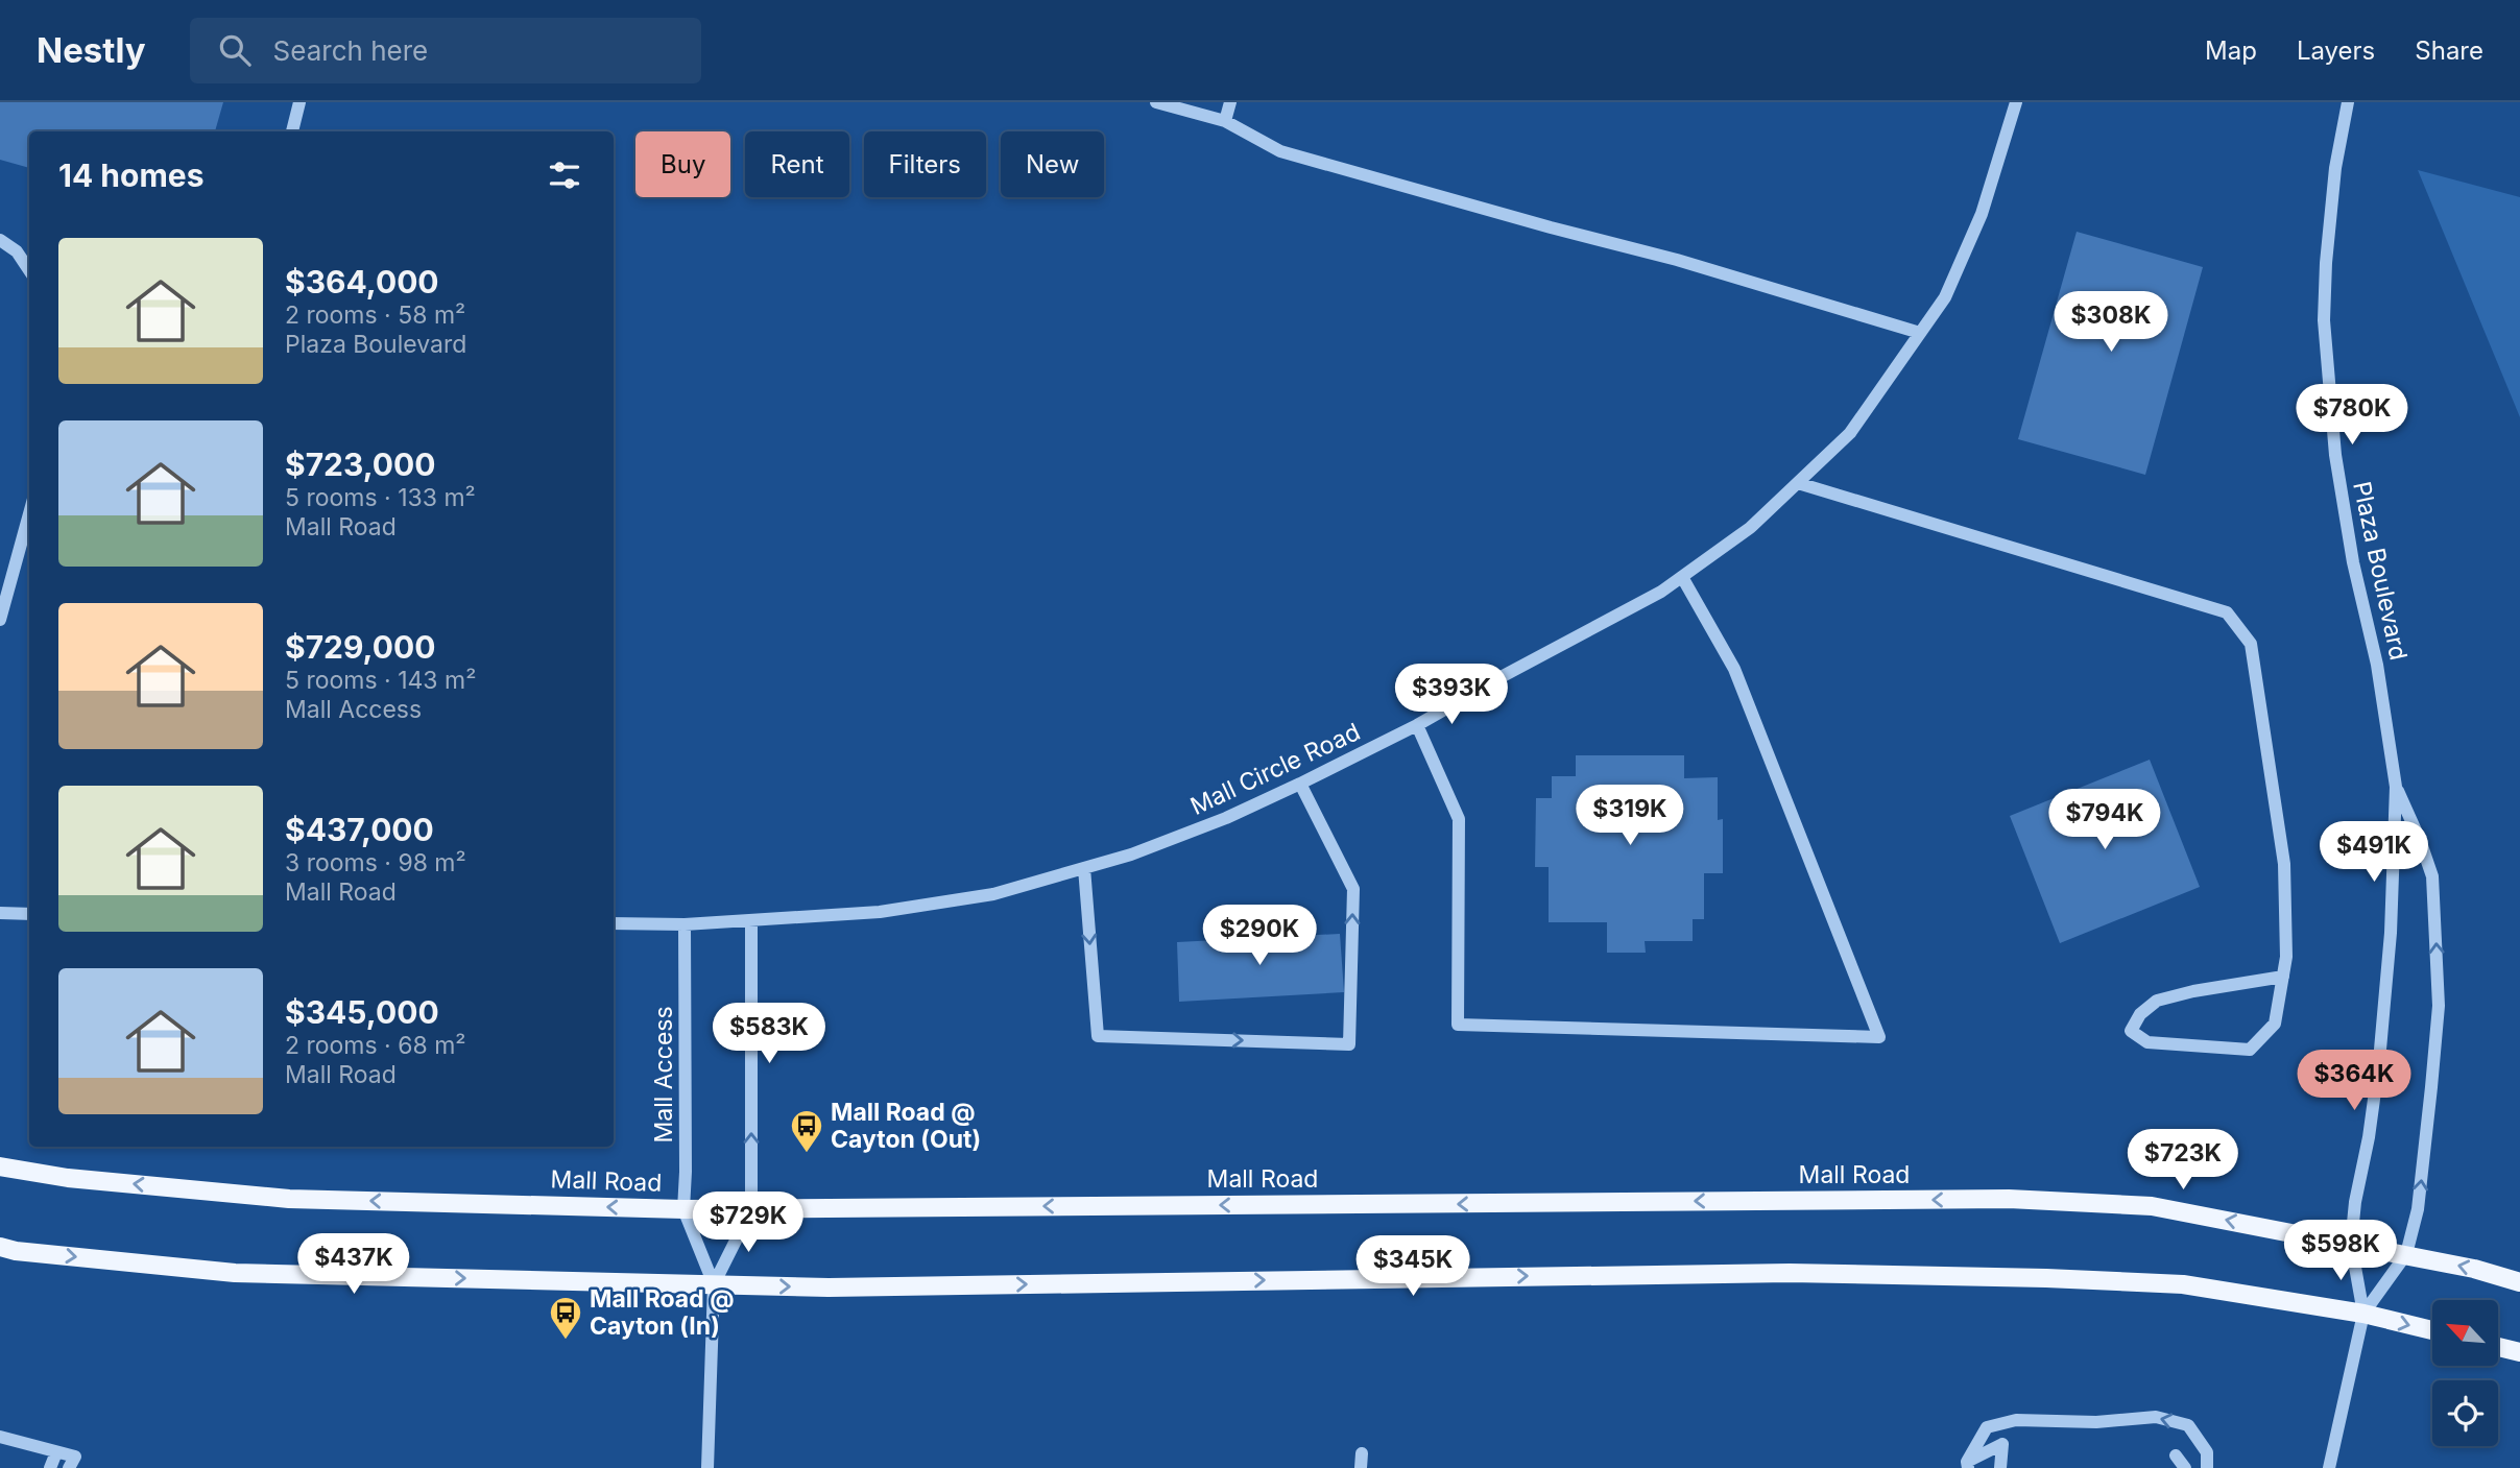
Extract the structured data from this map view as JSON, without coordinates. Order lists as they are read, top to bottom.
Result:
{
  "streets": {
    "main road": ["Mall Road"],
    "street": ["Plaza Boulevard", "Mall Circle Road", "Mall Access"]
  },
  "crossings": [
    ["Plaza Boulevard", "Mall Road"],
    ["Mall Circle Road", "Mall Access"],
    ["Mall Access", "Mall Road"]
  ],
  "places": {
    "bus stop": ["Mall Road @ Cayton (Out)", "Mall Road @ Cayton (In)"]
  },
  "north": "top left",
  "page": {
    "header": "Nestly",
    "search": "Search here",
    "nav": ["Map", "Layers", "Share"],
    "chip": [
      "Buy",
      "Rent",
      "Filters",
      "New"
    ],
    "heading": "14 homes",
    "list": [
      {
        "name": "$364,000",
        "note": "2 rooms · 58 m² · Plaza Boulevard"
      },
      {
        "name": "$723,000",
        "note": "5 rooms · 133 m² · Mall Road"
      },
      {
        "name": "$729,000",
        "note": "5 rooms · 143 m² · Mall Access"
      },
      {
        "name": "$437,000",
        "note": "3 rooms · 98 m² · Mall Road"
      },
      {
        "name": "$345,000",
        "note": "2 rooms · 68 m² · Mall Road"
      }
    ],
    "price": [
      "$308K",
      "$780K",
      "$393K",
      "$319K",
      "$794K",
      "$491K",
      "$290K",
      "$583K",
      "$364K",
      "$723K",
      "$729K",
      "$598K",
      "$437K",
      "$345K"
    ]
  }
}
